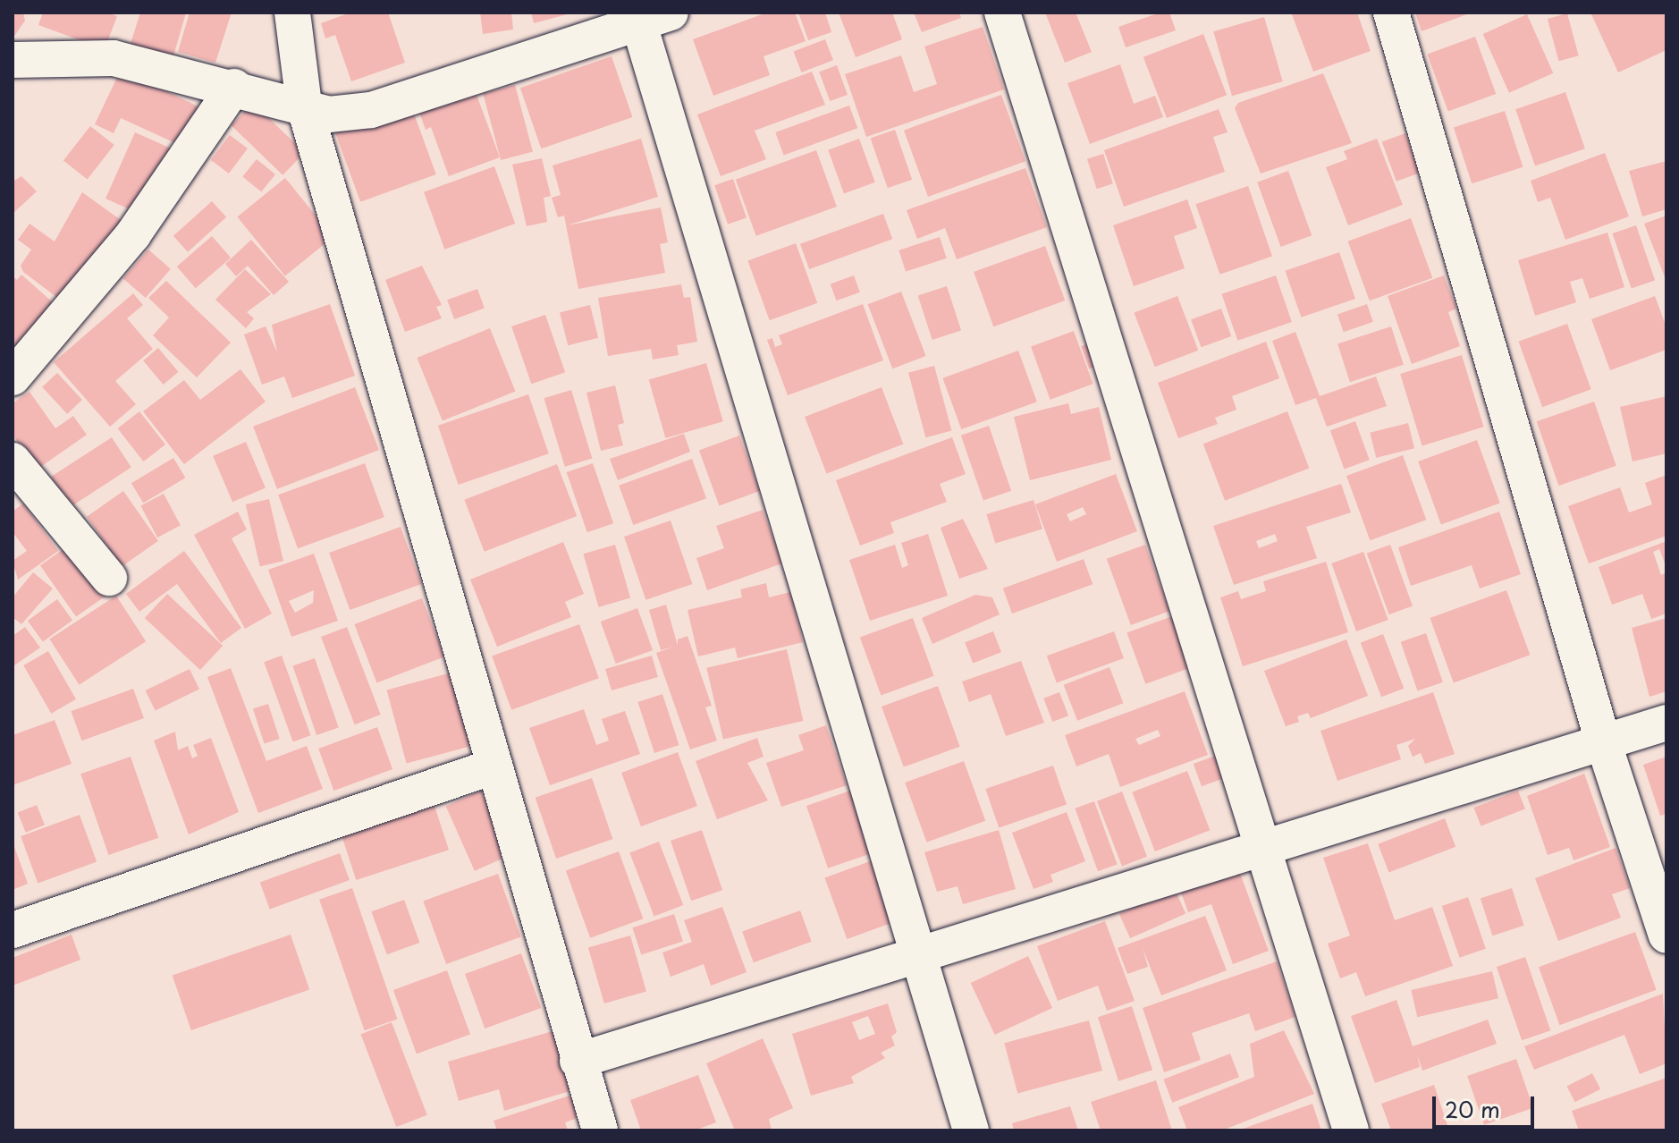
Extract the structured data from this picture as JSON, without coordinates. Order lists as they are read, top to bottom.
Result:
{
  "scale_bar": "20 m"
}
